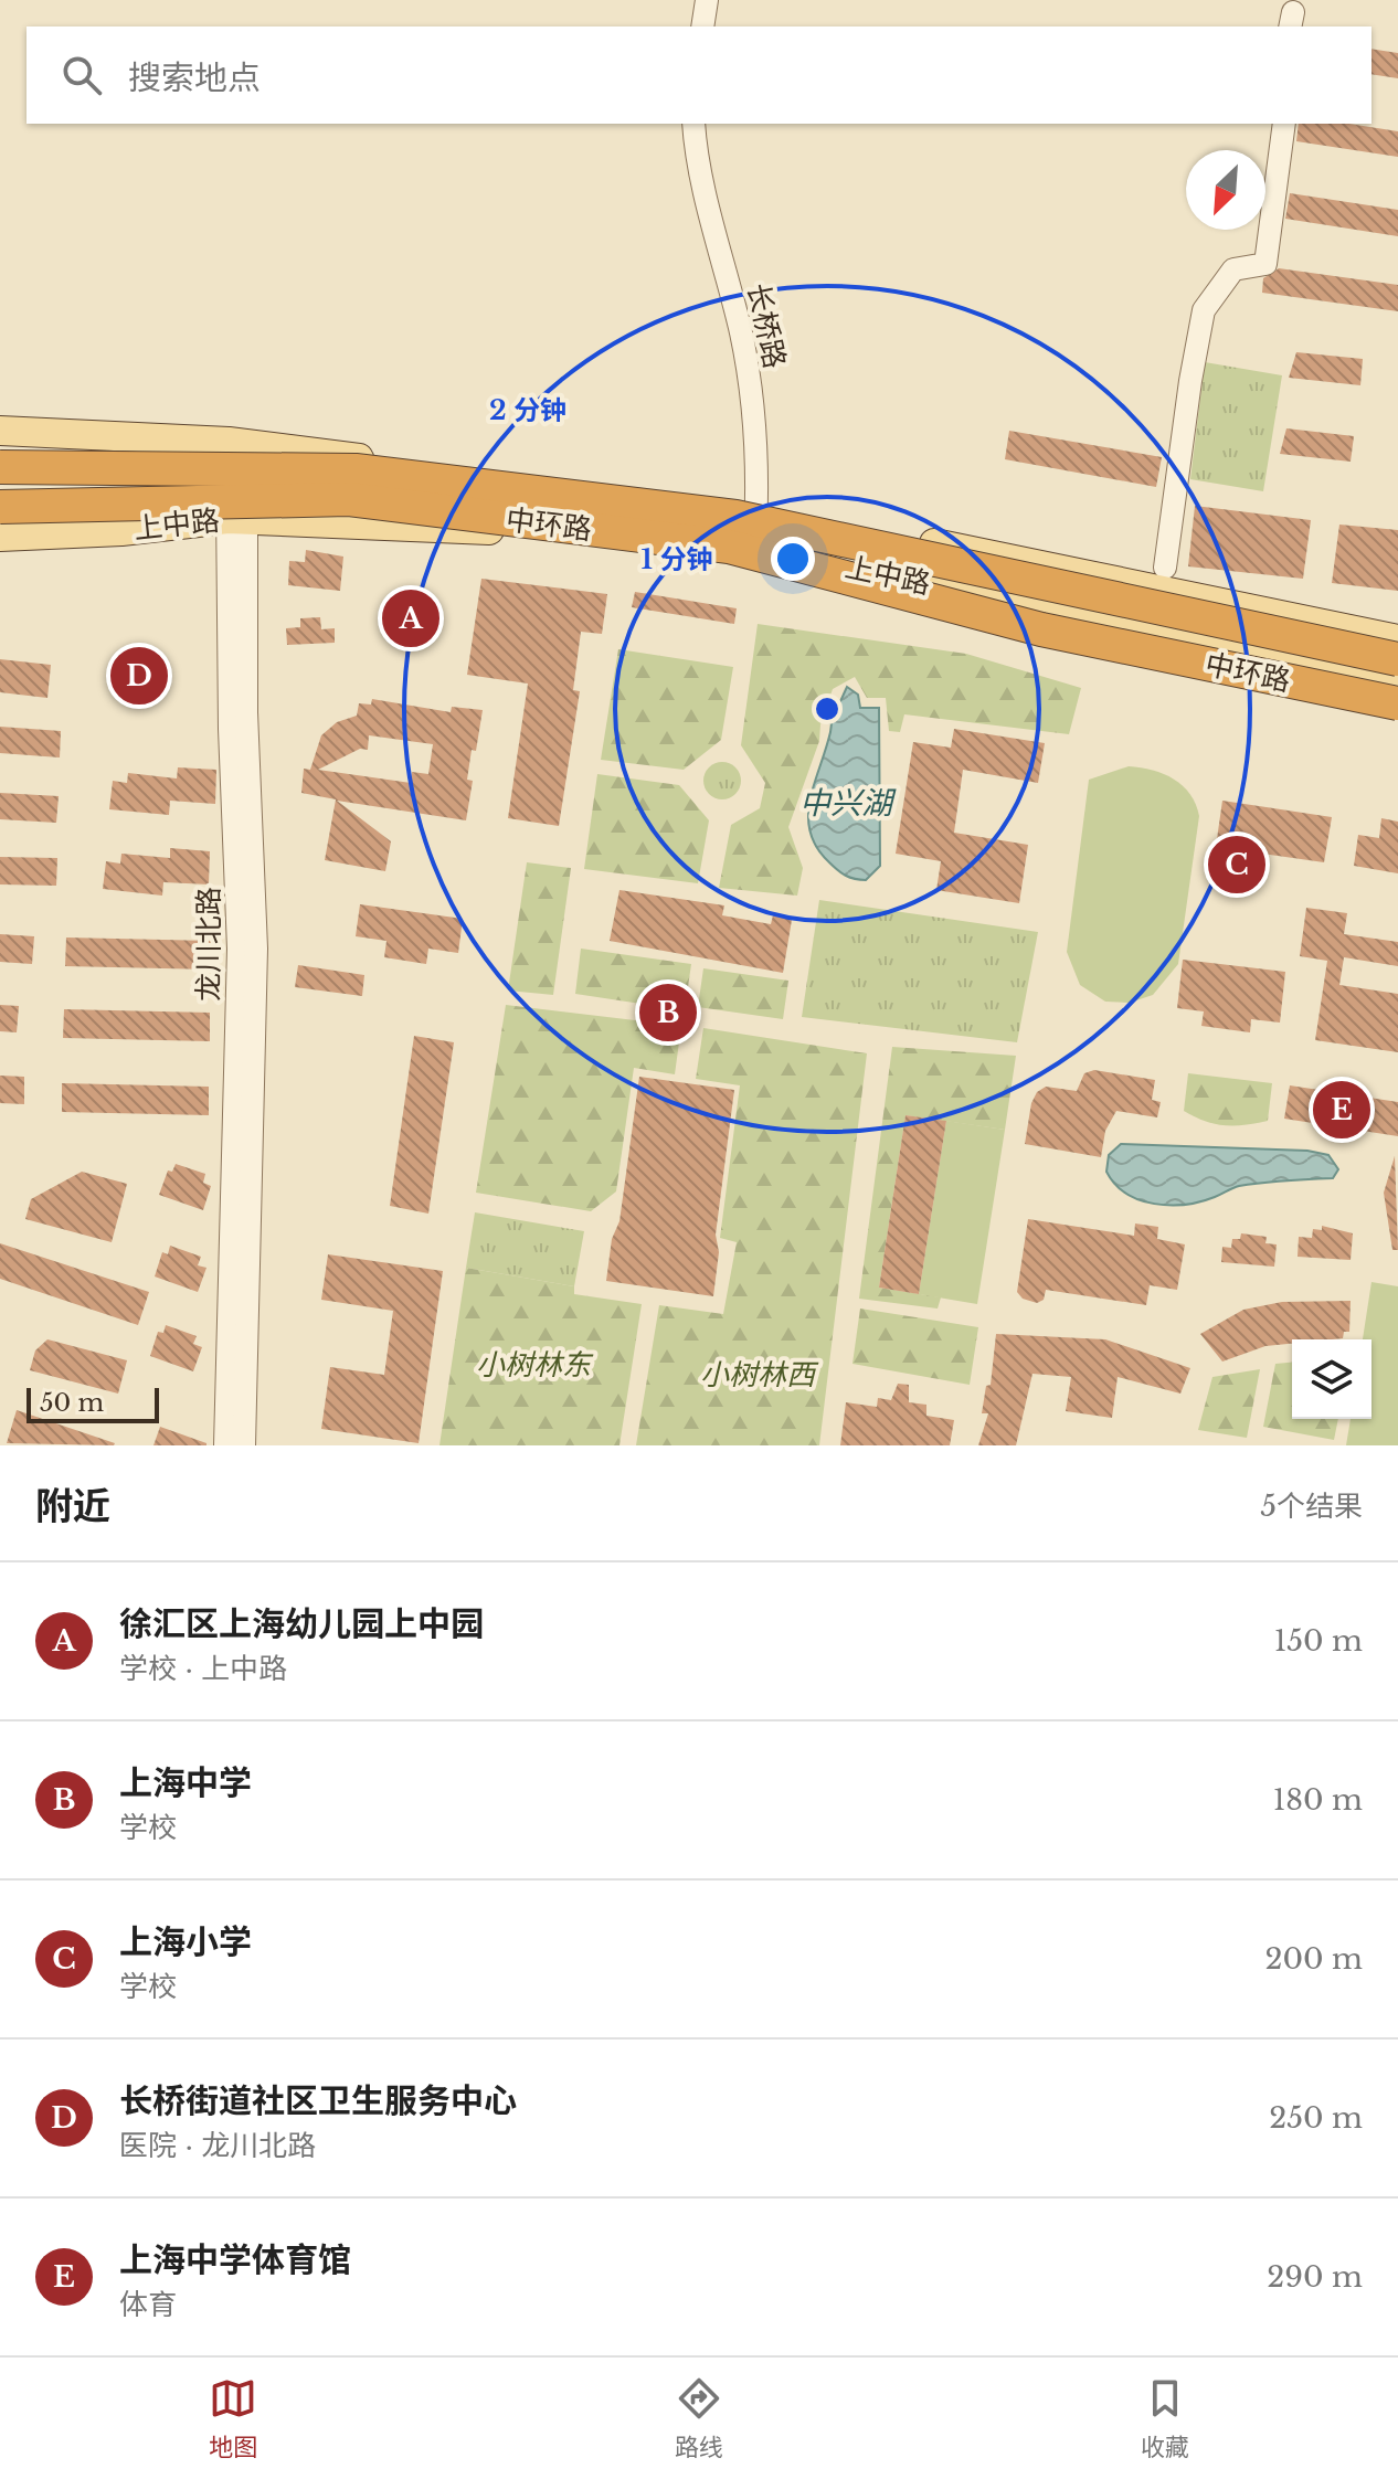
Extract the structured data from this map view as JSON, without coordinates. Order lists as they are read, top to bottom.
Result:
{
  "streets": {
    "highway": ["中环路"],
    "main road": ["上中路"],
    "street": ["长桥路", "龙川北路"]
  },
  "crossings": [
    ["长桥路", "上中路"],
    ["上中路", "龙川北路"]
  ],
  "water": ["中兴湖"],
  "parks": ["小树林东", "小树林西"],
  "scale_bar": "50 m",
  "north": "bottom left",
  "page": {
    "search": "搜索地点",
    "pins": [
      "A",
      "D",
      "C",
      "B",
      "E"
    ],
    "scale": "50 m",
    "heading": ["附近", "5个结果"],
    "list": [
      {
        "mark": "A",
        "name": "徐汇区上海幼儿园上中园",
        "note": "学校 · 上中路",
        "value": "150 m"
      },
      {
        "mark": "B",
        "name": "上海中学",
        "note": "学校",
        "value": "180 m"
      },
      {
        "mark": "C",
        "name": "上海小学",
        "note": "学校",
        "value": "200 m"
      },
      {
        "mark": "D",
        "name": "长桥街道社区卫生服务中心",
        "note": "医院 · 龙川北路",
        "value": "250 m"
      },
      {
        "mark": "E",
        "name": "上海中学体育馆",
        "note": "体育",
        "value": "290 m"
      }
    ],
    "nav": ["地图", "路线", "收藏"]
  },
  "rings": ["2 分钟", "1 分钟"]
}
